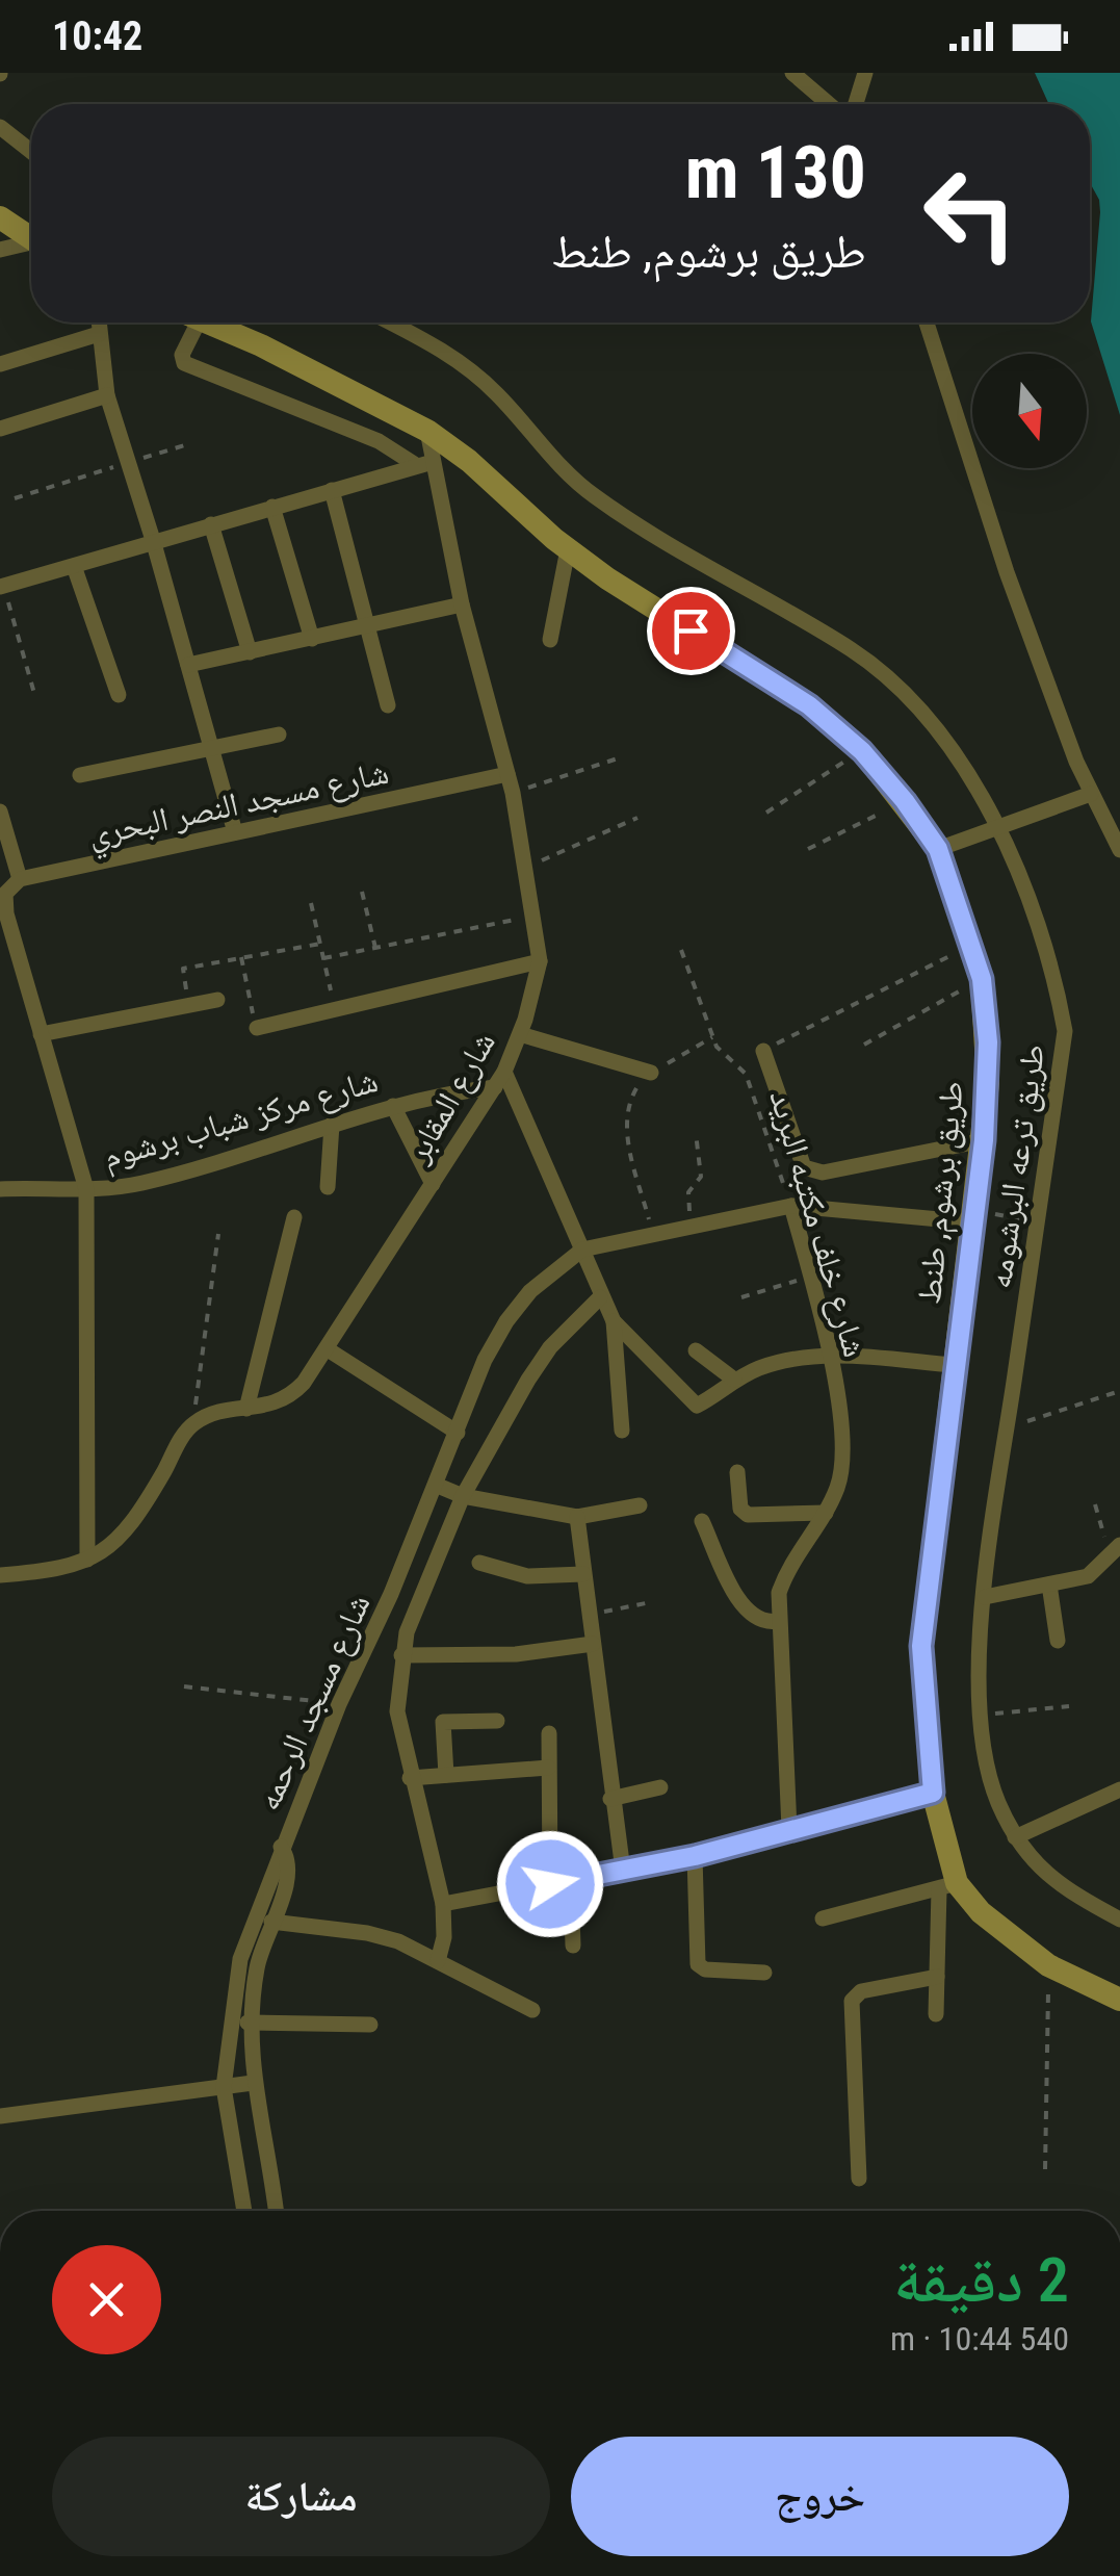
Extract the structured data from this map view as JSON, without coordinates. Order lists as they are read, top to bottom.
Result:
{
  "streets": {
    "main road": ["طريق برشوم, طنط"],
    "street": [
      "شارع مسجد النصر البحري",
      "شارع المقابر",
      "شارع مركز شباب برشوم",
      "طريق ترعه البرشومه",
      "شارع خلف مكتبه البريد",
      "شارع مسجد الرحمه"
    ]
  },
  "crossings": [
    ["شارع مسجد النصر البحري", "شارع المقابر"],
    ["شارع المقابر", "شارع مركز شباب برشوم"],
    ["شارع المقابر", "طريق برشوم, طنط"]
  ],
  "north": "bottom",
  "page": {
    "status": "10:42",
    "turn": ["130 m", "طريق برشوم, طنط"],
    "heading": ["2 دقيقة", "540 m · 10:44"],
    "buttons": ["خروج", "مشاركة"]
  }
}
